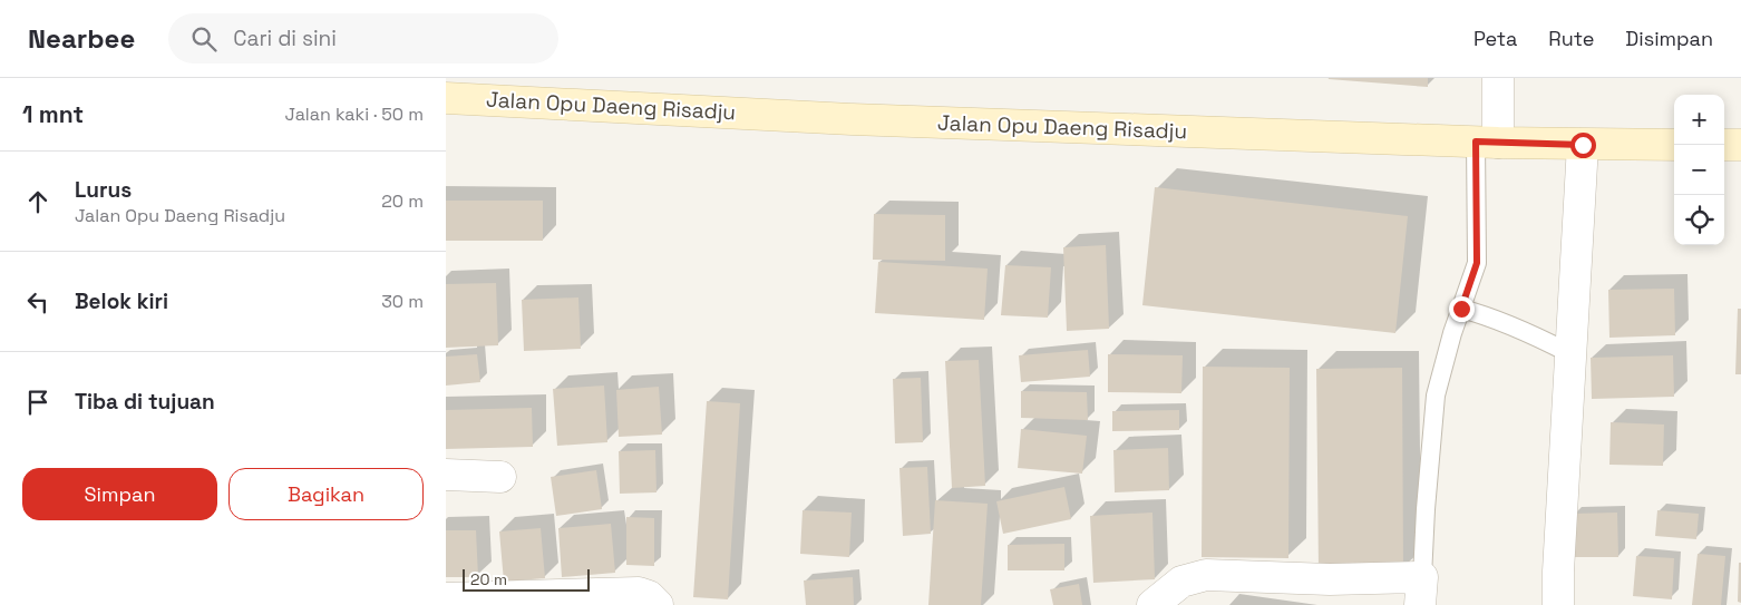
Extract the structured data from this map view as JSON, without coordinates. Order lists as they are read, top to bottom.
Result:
{
  "streets": {
    "main road": ["Jalan Opu Daeng Risadju"]
  },
  "scale_bar": "20 m",
  "page": {
    "header": "Nearbee",
    "search": "Cari di sini",
    "nav": ["Peta", "Rute", "Disimpan"],
    "heading": ["1 mnt", "Jalan kaki · 50 m"],
    "map_buttons": ["+", "−"],
    "list": [
      ["Lurus", "Jalan Opu Daeng Risadju", "20 m"],
      ["Belok kiri", "30 m"],
      "Tiba di tujuan"
    ],
    "buttons": ["Simpan", "Bagikan"],
    "scale": "20 m"
  }
}
